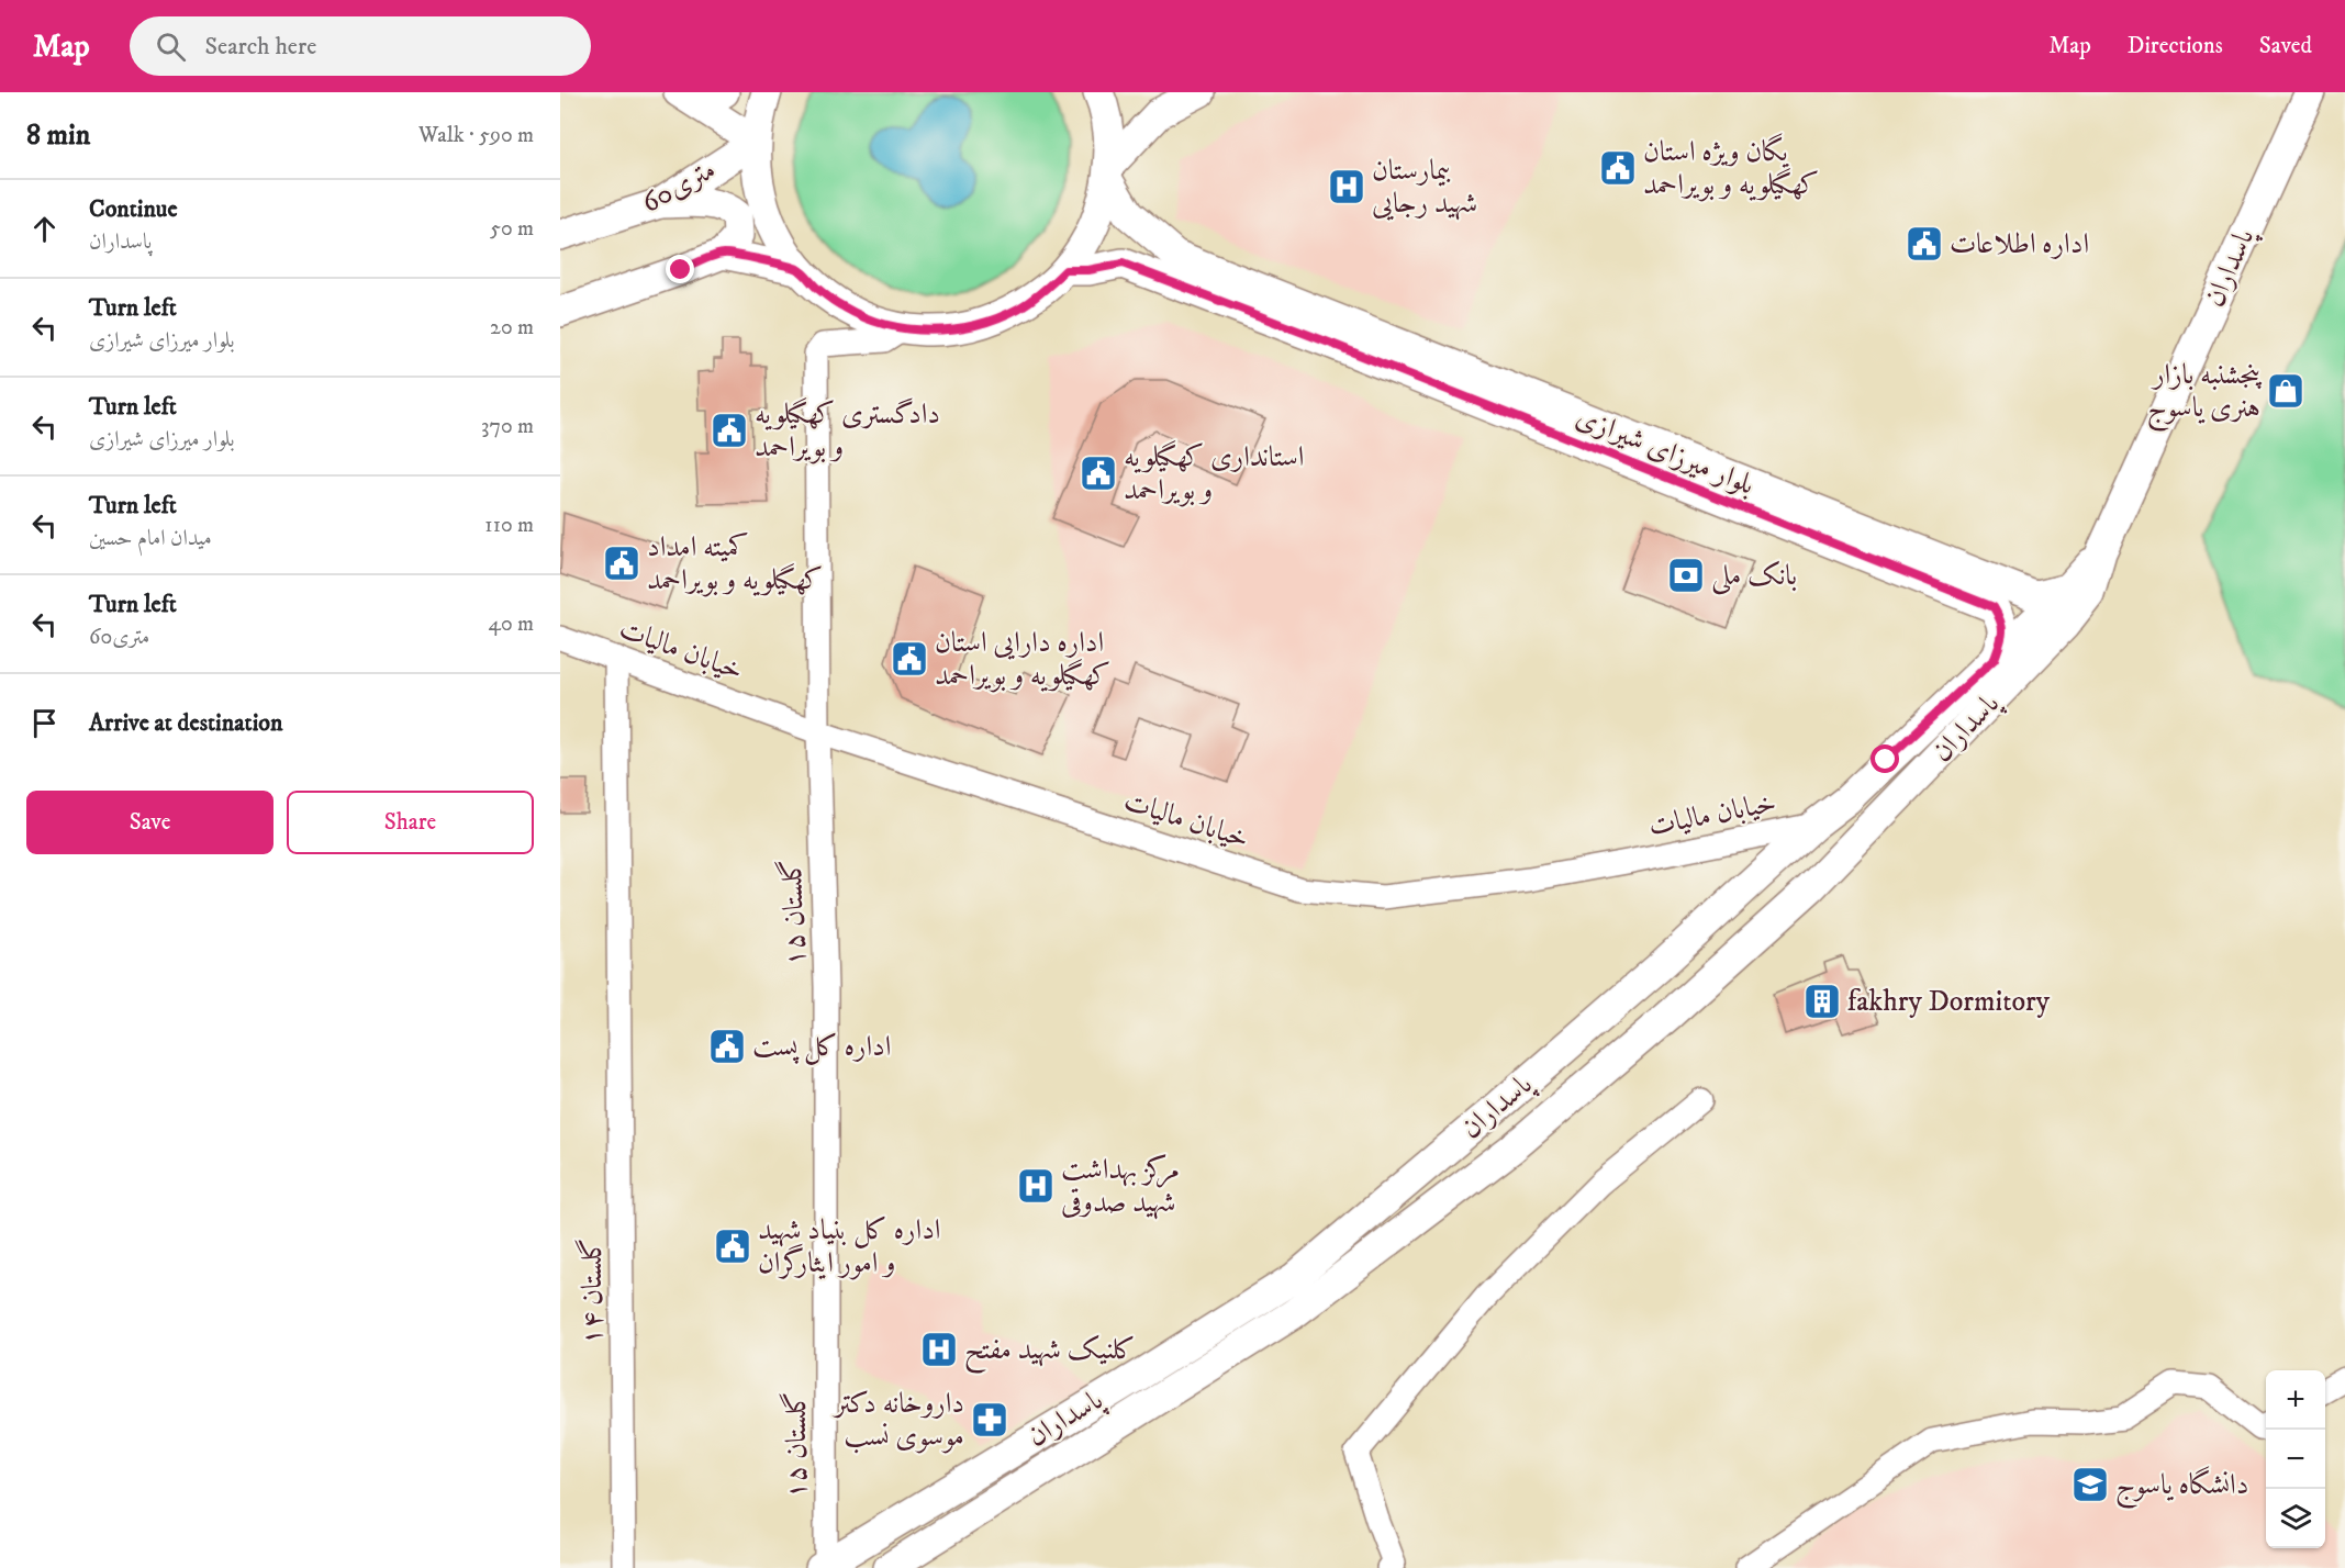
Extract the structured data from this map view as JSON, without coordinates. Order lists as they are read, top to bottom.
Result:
{
  "streets": {
    "main road": ["60متری", "پاسداران", "بلوار میرزای شیرازی"],
    "street": ["خیابان مالیات", "گلستان ۱۵", "گلستان ۱۴"]
  },
  "crossings": [
    ["پاسداران", "بلوار میرزای شیرازی"],
    ["پاسداران", "خیابان مالیات"],
    ["پاسداران", "گلستان ۱۵"],
    ["خیابان مالیات", "گلستان ۱۵"],
    ["خیابان مالیات", "گلستان ۱۴"]
  ],
  "places": {
    "public building": [
      "یگان ویژه استان کهگیلویه و بویراحمد",
      "اداره اطلاعات",
      "دادگستری کهگیلویه و بویراحمد",
      "استانداری کهگیلویه و بویراحمد",
      "کمیته امداد کهگیلویه و بویراحمد",
      "اداره دارایی استان کهگیلویه و بویراحمد",
      "اداره کل پست",
      "اداره کل بنیاد شهید و امور ایثارگران"
    ],
    "hospital": ["بیمارستان شهید رجایی", "مرکز بهداشت شهید صدوقی", "کلنیک شهید مفتح"],
    "shop": ["پنجشنبه بازار هنری یاسوج"],
    "bank": ["بانک ملی"],
    "building": ["fakhry Dormitory"],
    "pharmacy": ["داروخانه دكتر موسوی نسب"],
    "school or university": ["دانشگاه یاسوج"]
  },
  "page": {
    "header": "Map",
    "search": "Search here",
    "nav": ["Map", "Directions", "Saved"],
    "heading": ["8 min", "Walk · 590 m"],
    "list": [
      ["Continue", "پاسداران", "50 m"],
      ["Turn left", "بلوار میرزای شیرازی", "20 m"],
      ["Turn left", "بلوار میرزای شیرازی", "370 m"],
      ["Turn left", "میدان امام حسین", "110 m"],
      ["Turn left", "60متری", "40 m"],
      "Arrive at destination"
    ],
    "buttons": ["Save", "Share"],
    "map_buttons": ["+", "−"]
  }
}
